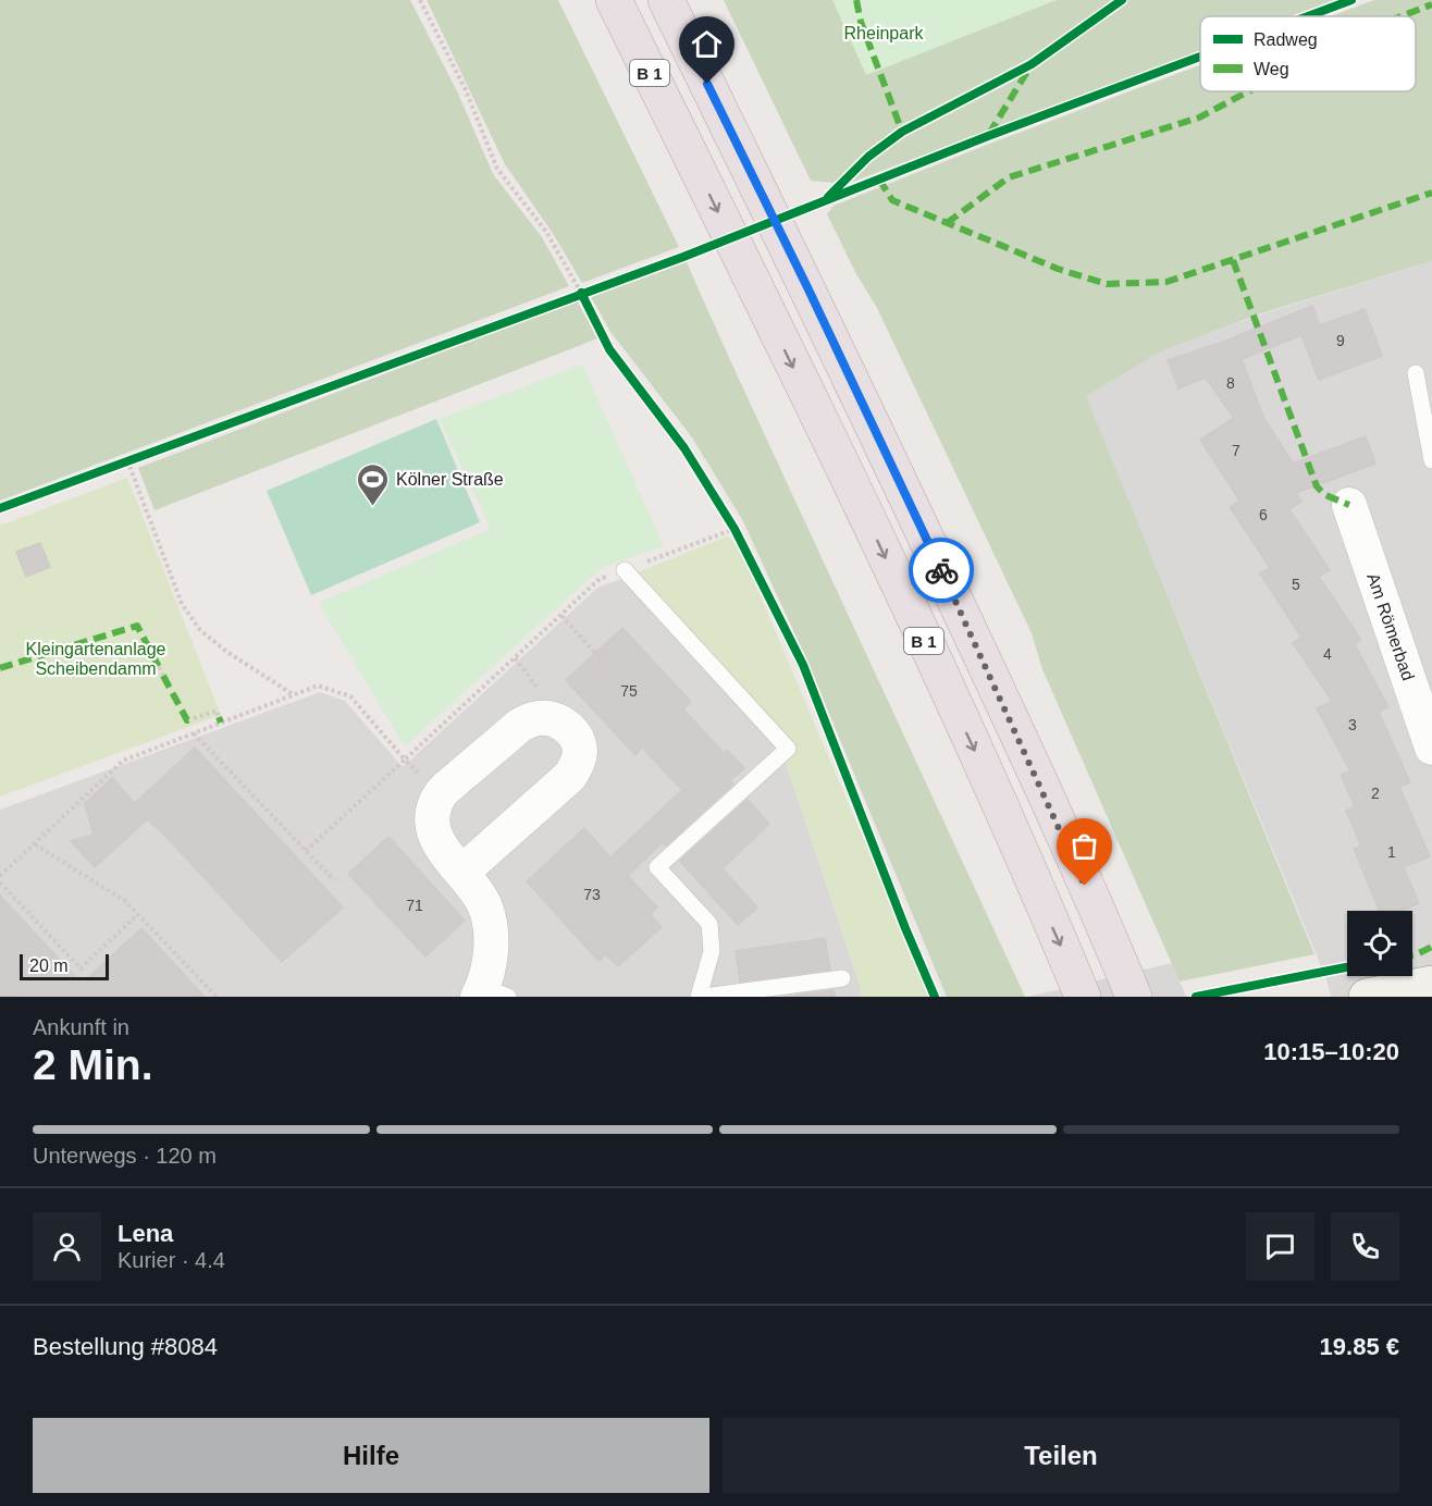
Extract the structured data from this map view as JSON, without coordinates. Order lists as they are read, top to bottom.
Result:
{
  "streets": {
    "highway": ["B 1"],
    "street": ["Am Römerbad"]
  },
  "parks": ["Rheinpark", "Kleingartenanlage Scheibendamm"],
  "places": {
    "sports": ["Kölner Straße"]
  },
  "house_numbers": [
    "9",
    "8",
    "7",
    "6",
    "5",
    "4",
    "75",
    "3",
    "2",
    "1",
    "73",
    "71"
  ],
  "legend": ["Radweg", "Weg"],
  "scale_bar": "20 m",
  "page": {
    "scale": "20 m",
    "heading": ["2 Min.", "Ankunft in", "10:15–10:20"],
    "panel": [
      "Lena",
      "Kurier · 4.4",
      "Bestellung #8084",
      "19.85 €"
    ],
    "bar": "Unterwegs · 120 m",
    "buttons": ["Hilfe", "Teilen"]
  }
}
